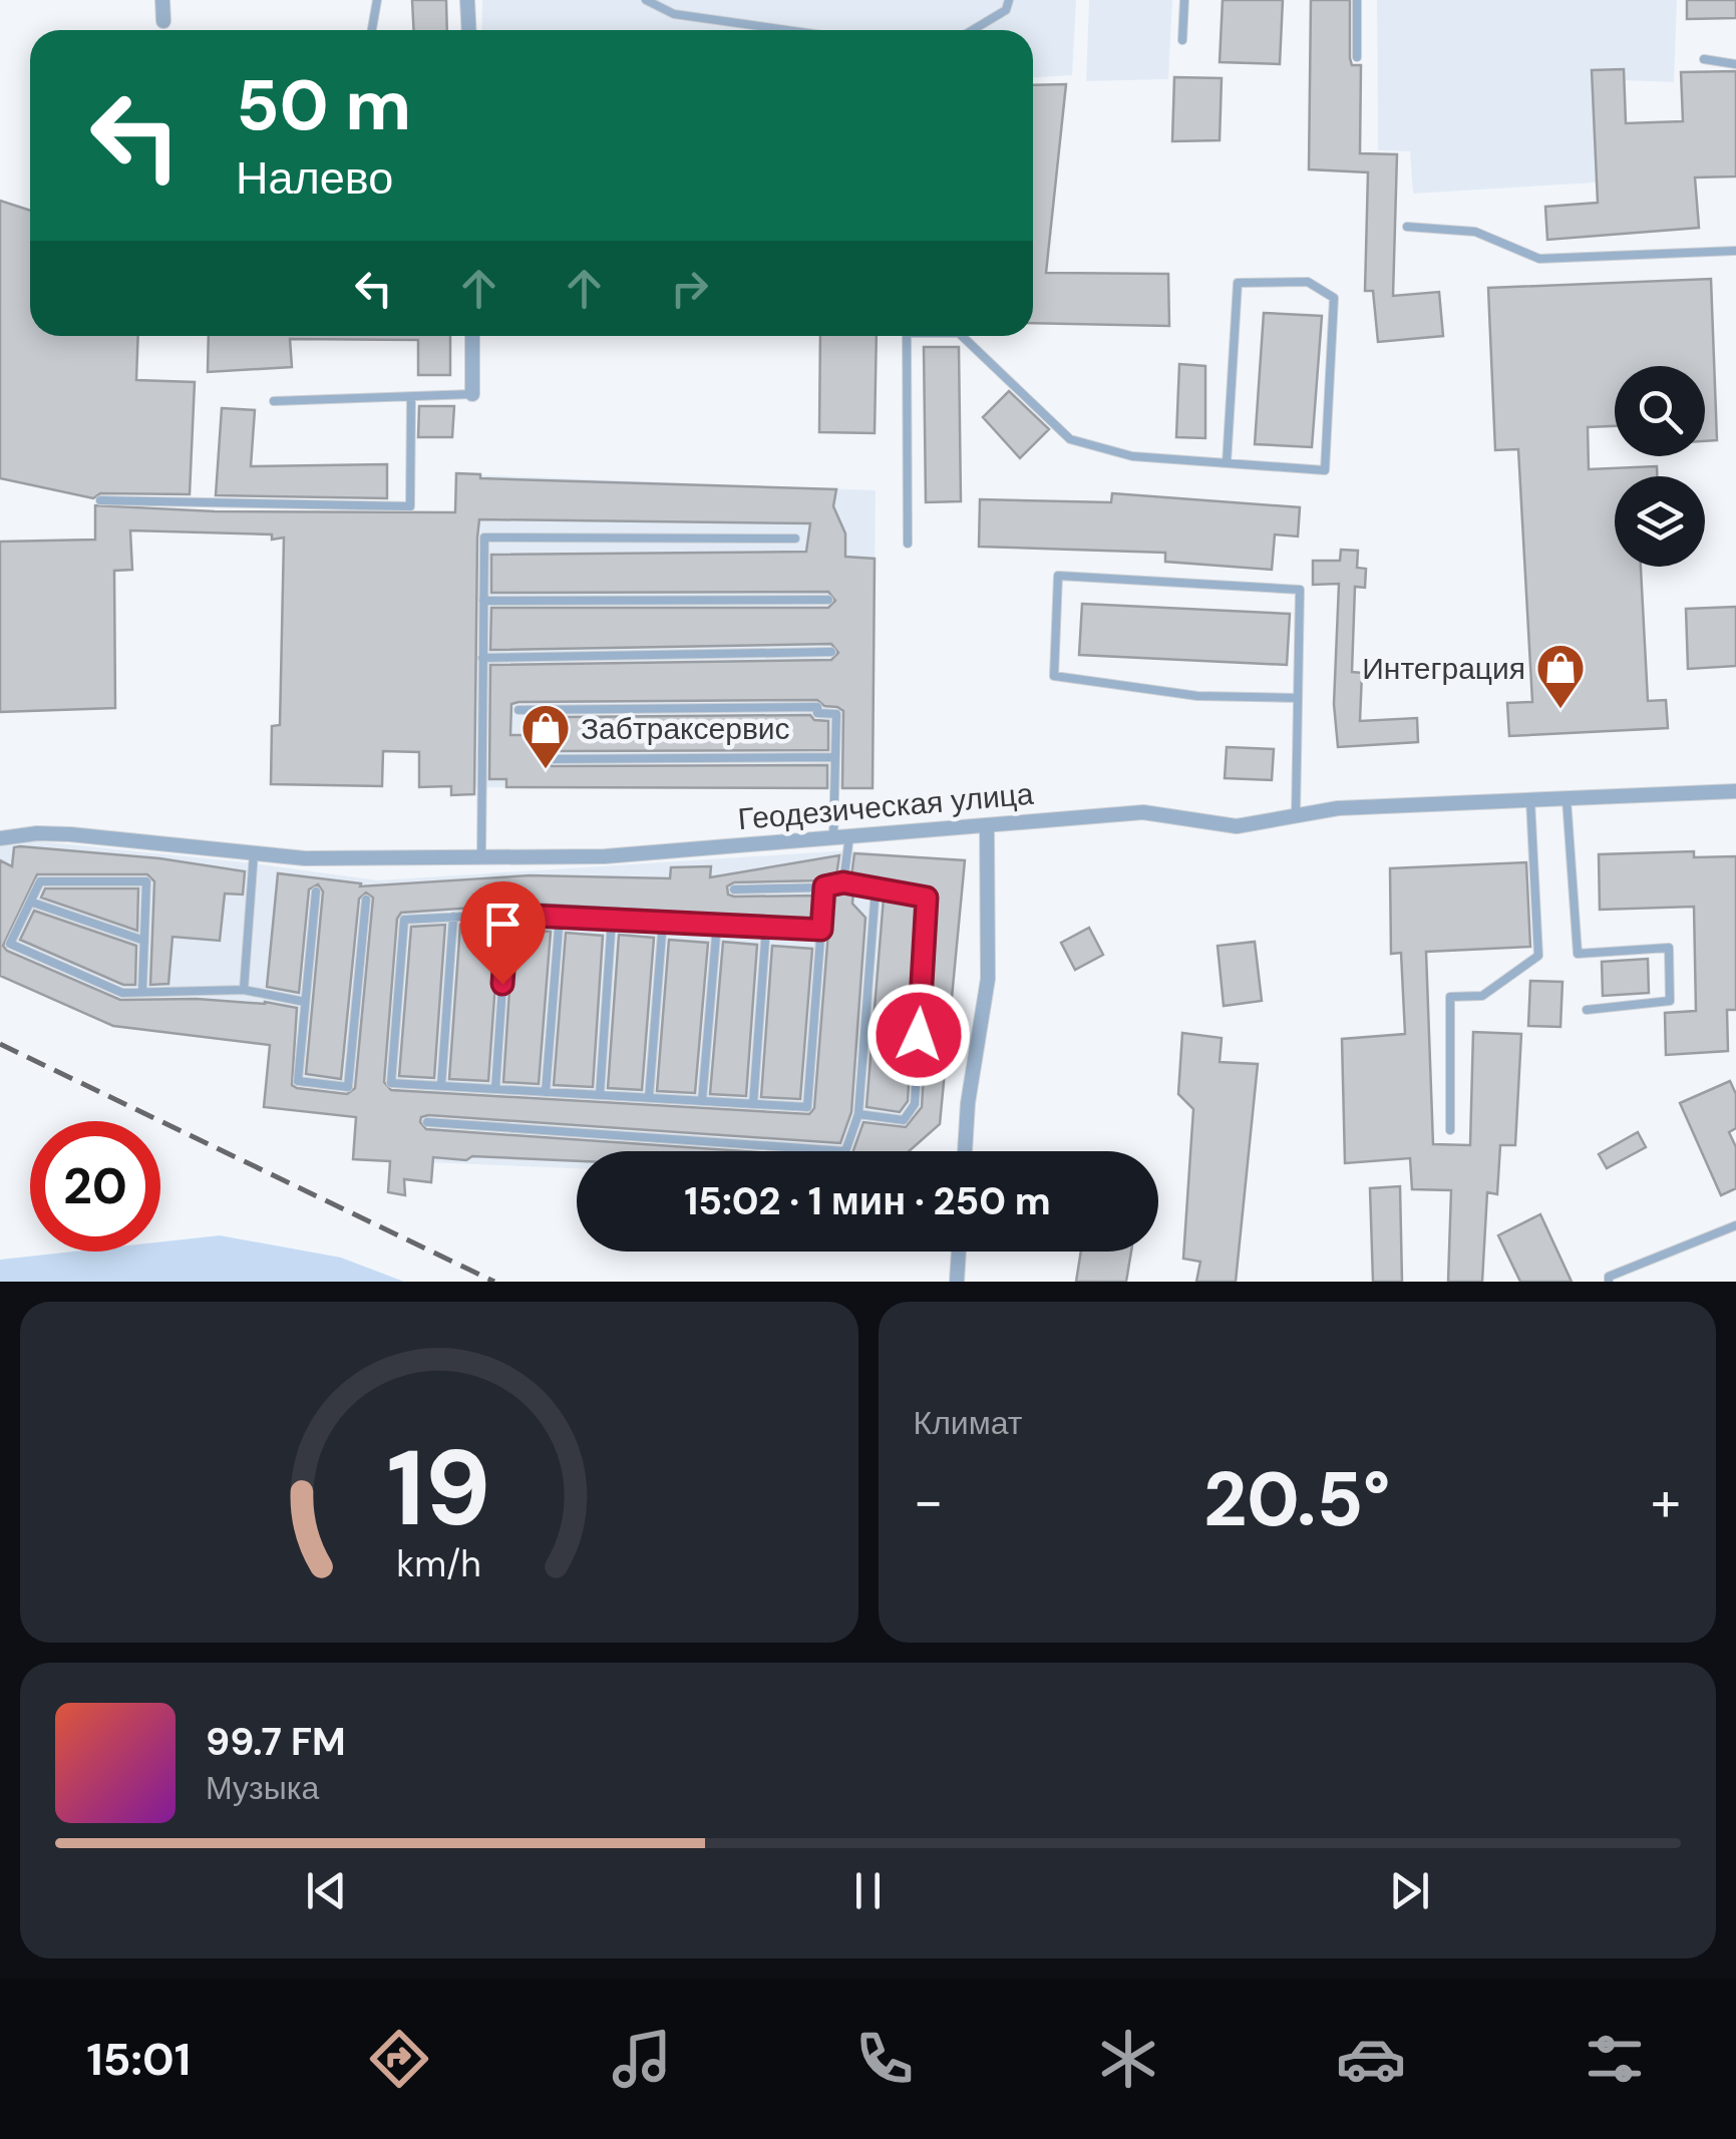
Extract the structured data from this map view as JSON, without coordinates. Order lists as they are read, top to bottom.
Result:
{
  "streets": {
    "street": ["Геодезическая улица"]
  },
  "places": {
    "shop": ["Интеграция", "Забтраксервис"]
  },
  "page": {
    "turn": ["50 m", "Налево"],
    "limit": "20",
    "trip": "15:02 · 1 мин · 250 m",
    "tile": "Климат",
    "heat": ["−", "20.5°", "+"],
    "song": ["99.7 FM", "Музыка"],
    "tabs": "15:01",
    "gauge": ["19", "km/h"]
  }
}
